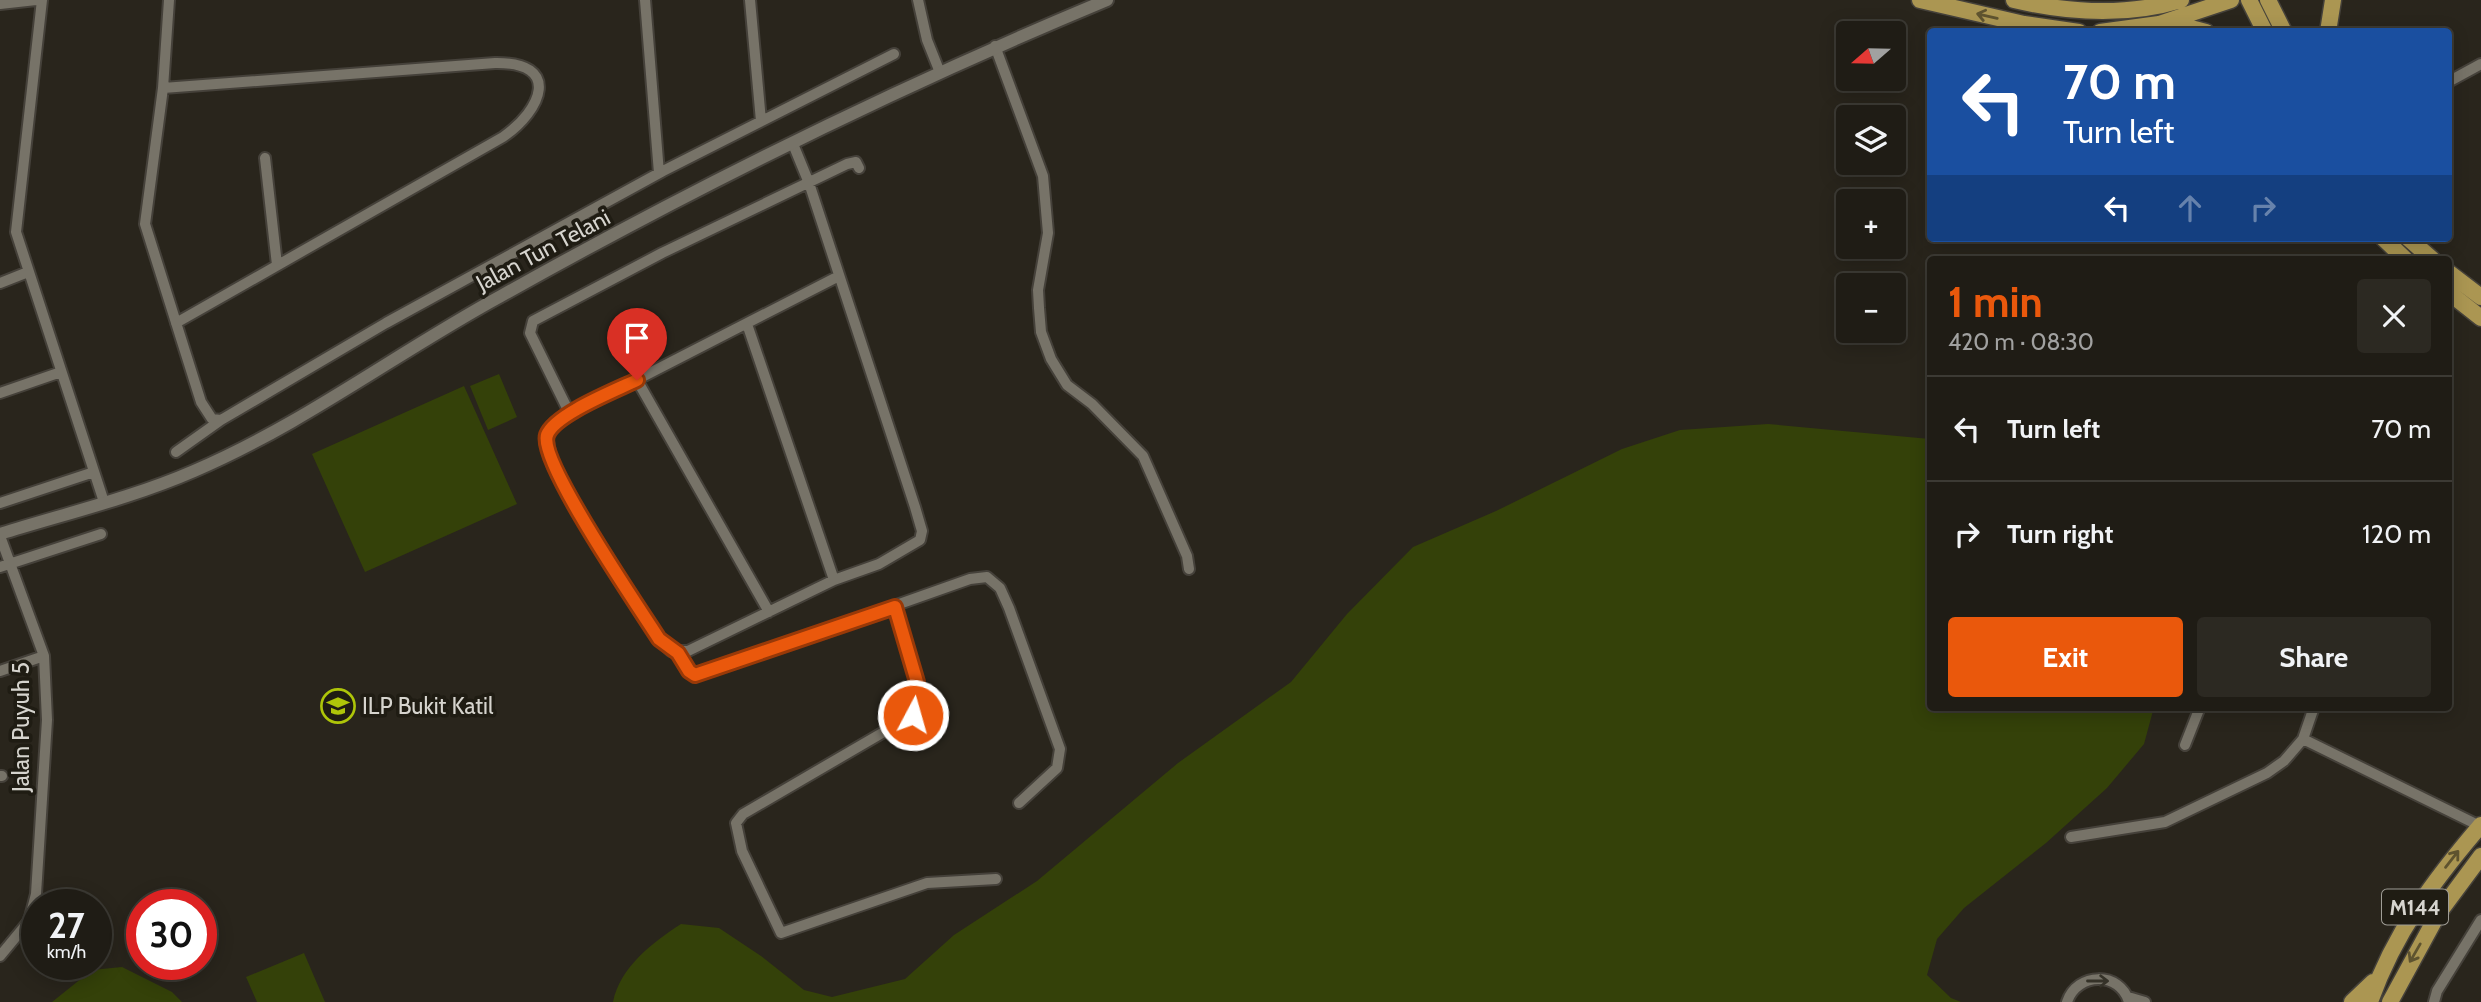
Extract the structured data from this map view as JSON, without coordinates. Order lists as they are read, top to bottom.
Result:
{
  "streets": {
    "main road": ["M144"],
    "street": ["Jalan Tun Telani", "Jalan Puyuh 5"]
  },
  "crossings": [
    ["Jalan Tun Telani", "Jalan Puyuh 5"]
  ],
  "places": {
    "school or university": ["ILP Bukit Katil"]
  },
  "north": "left",
  "page": {
    "map_buttons": ["+", "−"],
    "turn": ["70 m", "Turn left"],
    "heading": ["1 min", "420 m · 08:30"],
    "list": [
      {
        "name": "Turn left",
        "value": "70 m"
      },
      {
        "name": "Turn right",
        "value": "120 m"
      }
    ],
    "buttons": ["Exit", "Share"],
    "speed": "27 km/h",
    "limit": "30"
  }
}
